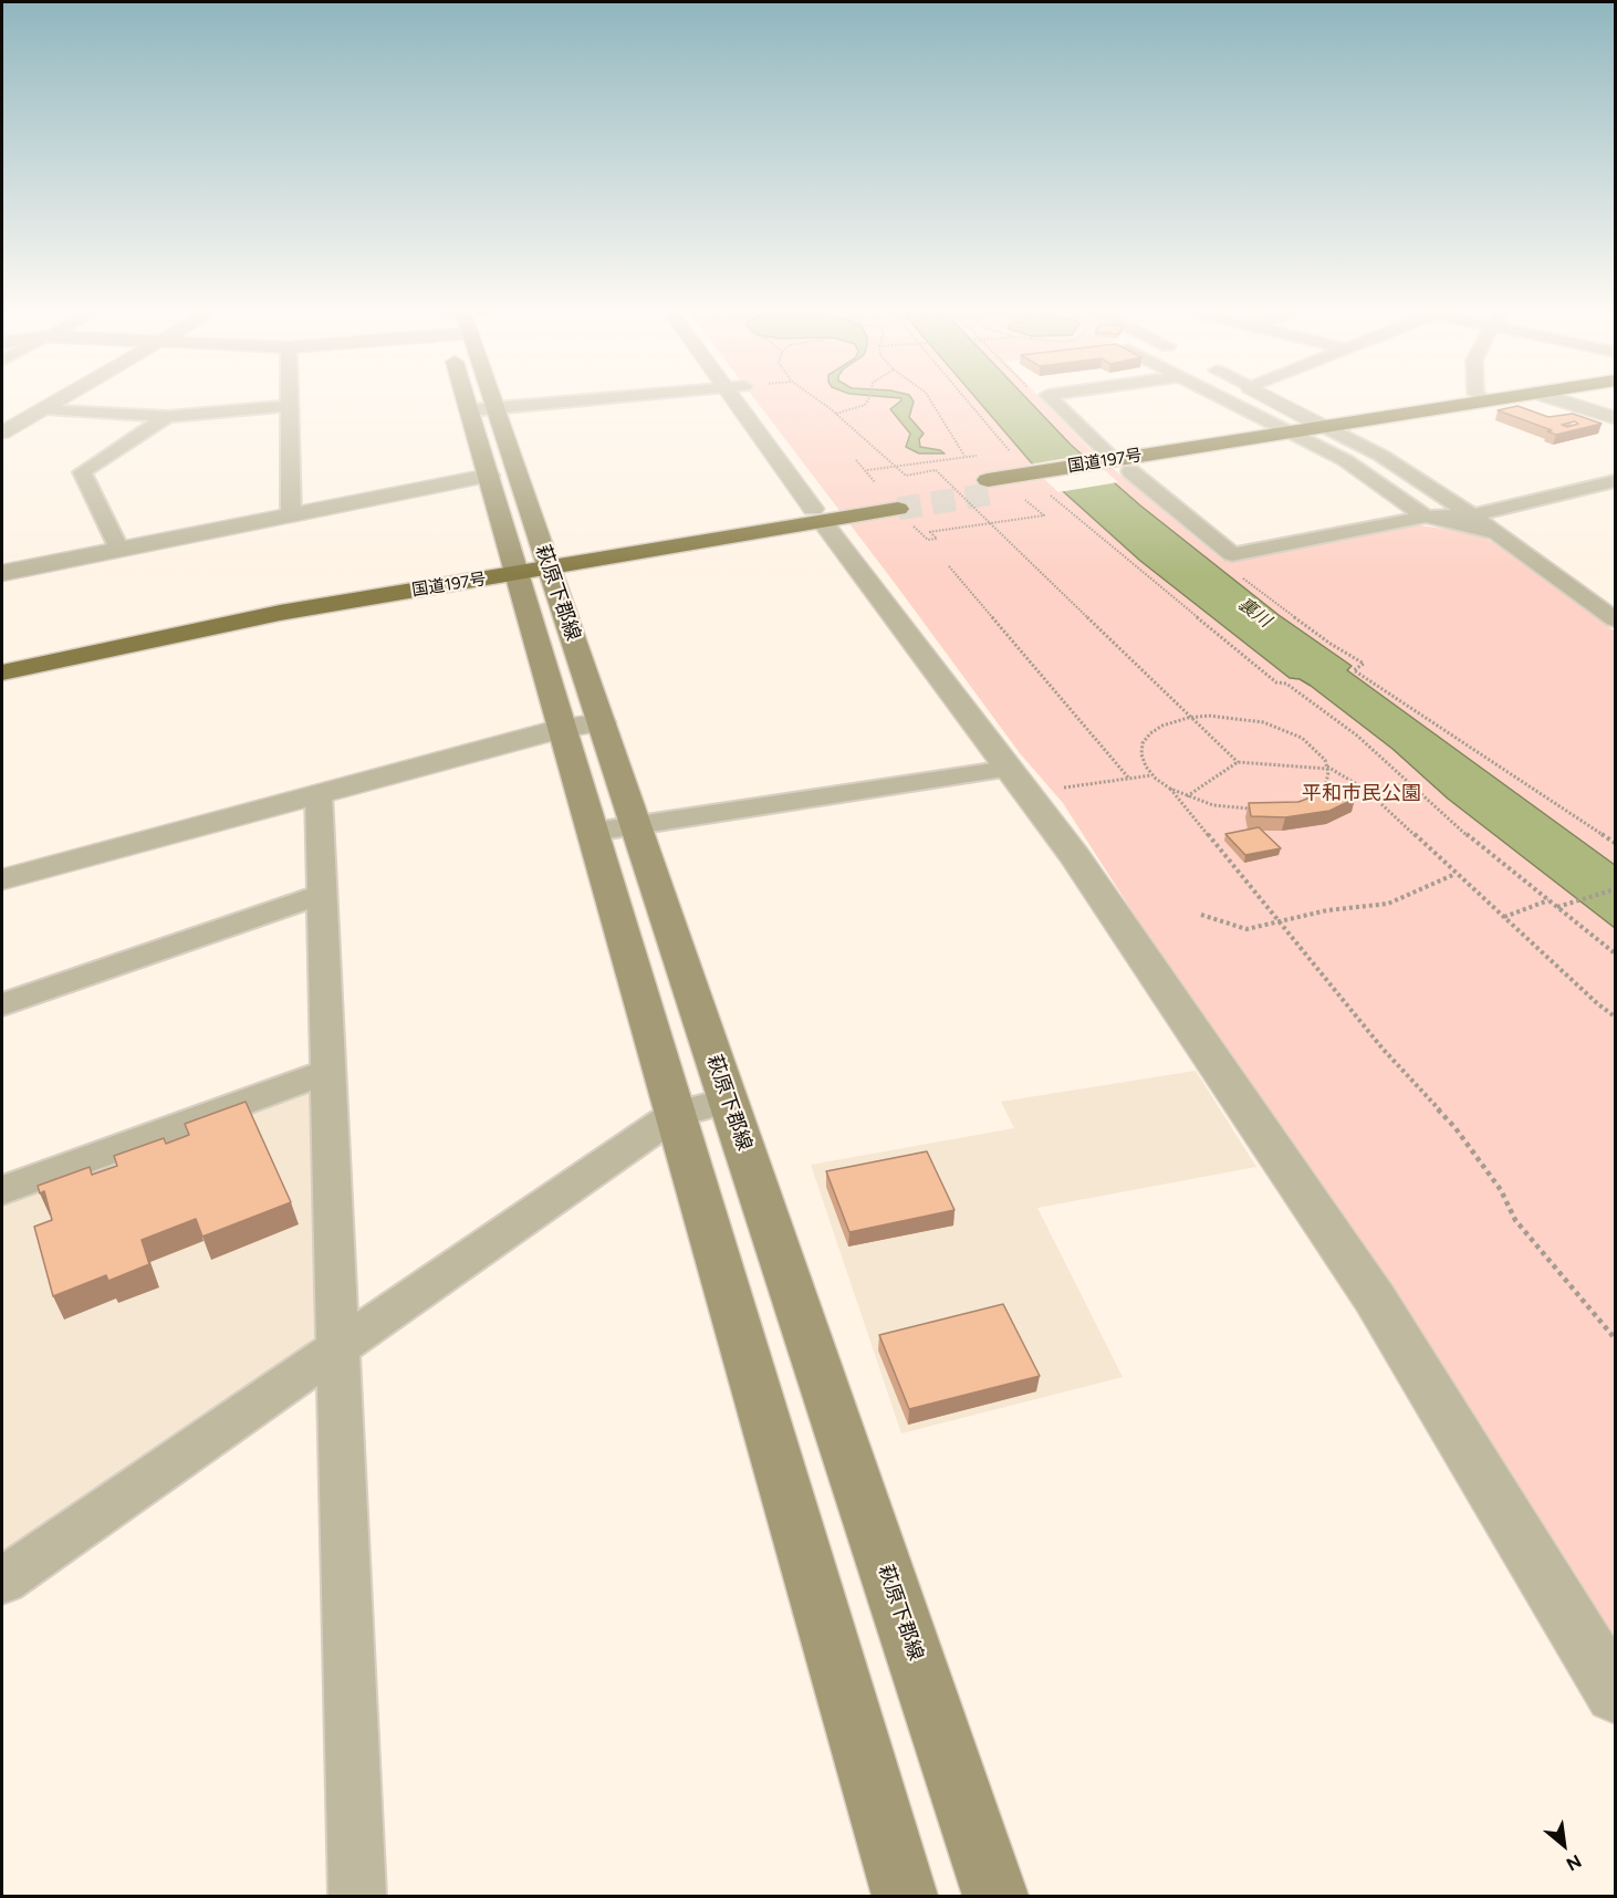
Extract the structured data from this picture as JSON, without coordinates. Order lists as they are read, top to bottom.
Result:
{
  "streets": {
    "highway": ["国道197号"],
    "main road": ["萩原下郡線"]
  },
  "crossings": [
    ["国道197号", "萩原下郡線"]
  ],
  "water": ["裏川"],
  "parks": ["平和市民公園"],
  "north": "bottom right"
}
